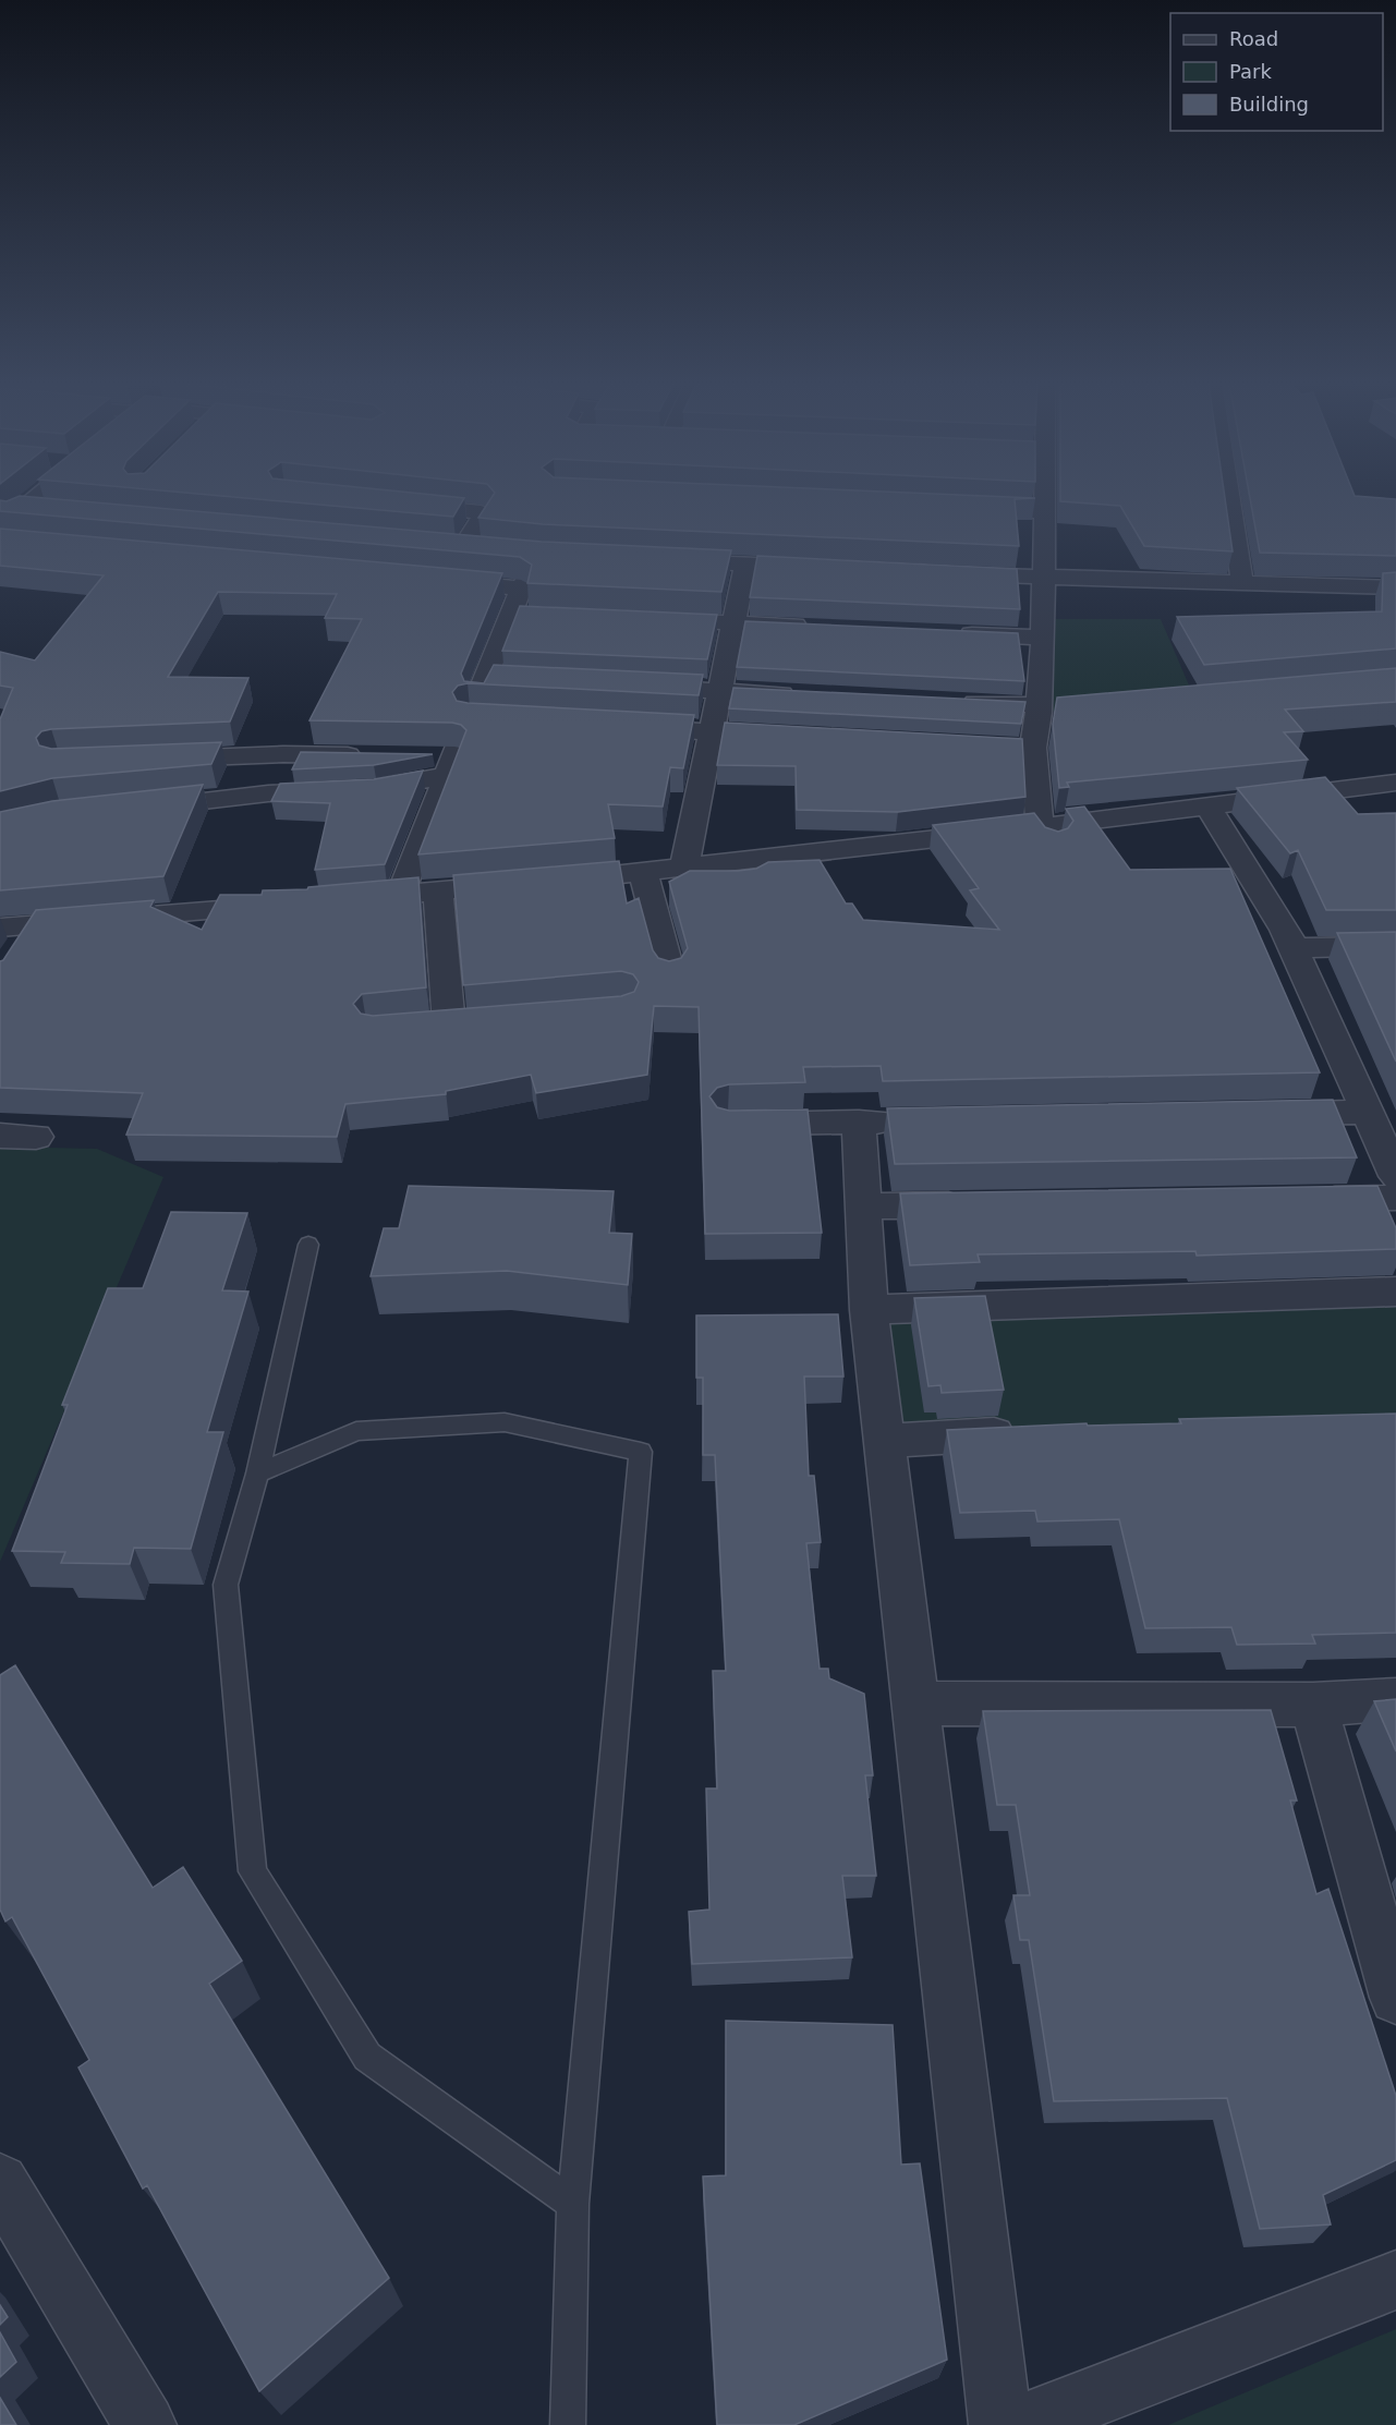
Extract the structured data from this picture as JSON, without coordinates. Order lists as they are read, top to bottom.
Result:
{
  "legend": ["Road", "Park", "Building"]
}
